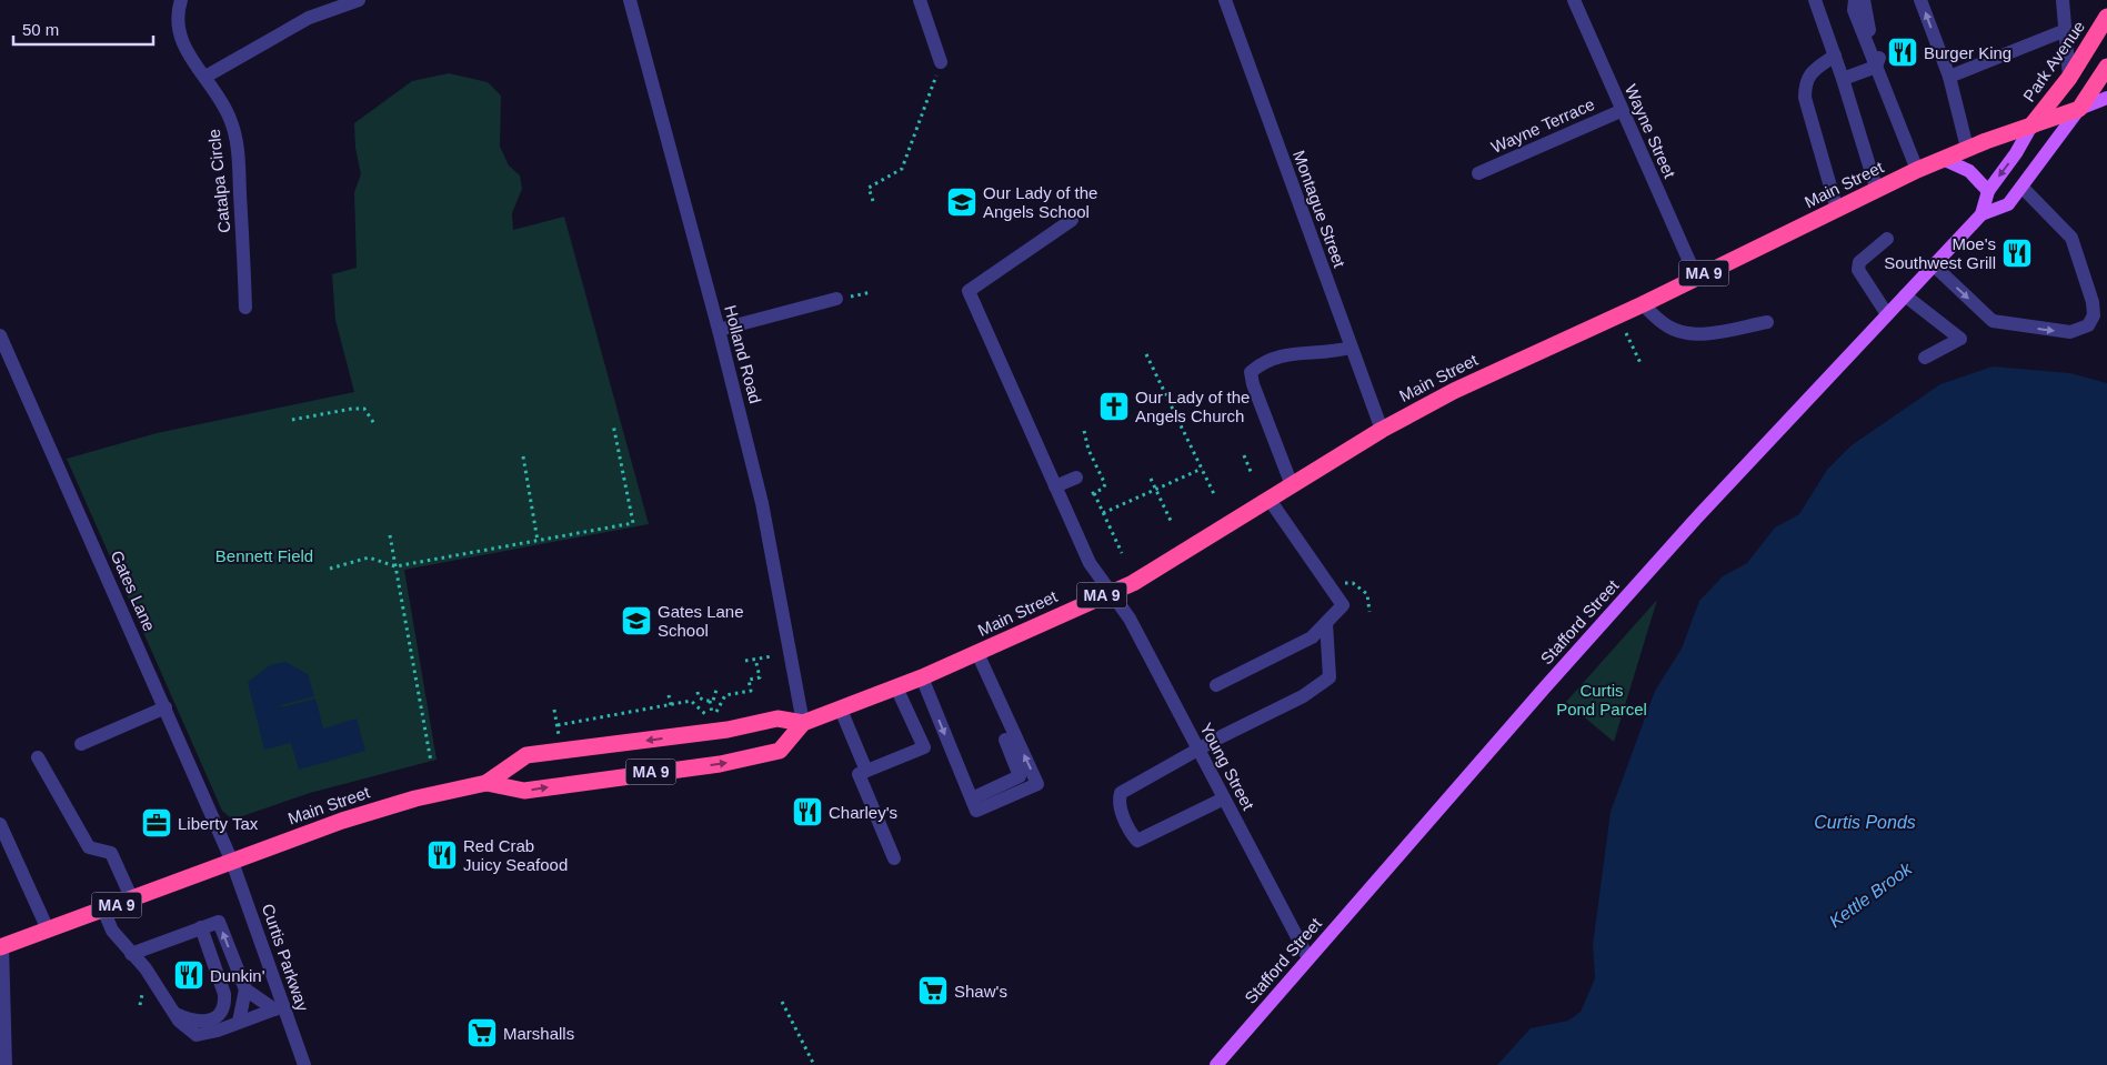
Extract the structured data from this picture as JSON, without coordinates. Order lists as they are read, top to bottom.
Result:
{
  "streets": {
    "highway": ["Park Avenue", "Main Street", "MA 9"],
    "main road": ["Stafford Street"],
    "street": [
      "Wayne Terrace",
      "Wayne Street",
      "Catalpa Circle",
      "Montague Street",
      "Holland Road",
      "Gates Lane",
      "Young Street",
      "Curtis Parkway"
    ]
  },
  "crossings": [
    ["Park Avenue", "Main Street"],
    ["Park Avenue", "Stafford Street"],
    ["Wayne Terrace", "Wayne Street"],
    ["Wayne Street", "Main Street"],
    ["Main Street", "Montague Street"],
    ["Main Street", "Holland Road"],
    ["Main Street", "Gates Lane"],
    ["Main Street", "Stafford Street"],
    ["Main Street", "Young Street"],
    ["Main Street", "Curtis Parkway"],
    ["Gates Lane", "Curtis Parkway"],
    ["Stafford Street", "Young Street"]
  ],
  "water": ["Curtis Ponds", "Kettle Brook"],
  "parks": ["Bennett Field", "Curtis Pond Parcel"],
  "places": {
    "restaurant": [
      "Burger King",
      "Moe's Southwest Grill",
      "Charley's",
      "Red Crab Juicy Seafood",
      "Dunkin'"
    ],
    "school or university": ["Our Lady of the Angels School", "Gates Lane School"],
    "church": ["Our Lady of the Angels Church"],
    "office": ["Liberty Tax"],
    "supermarket": ["Shaw's", "Marshalls"]
  },
  "scale_bar": "50 m"
}
